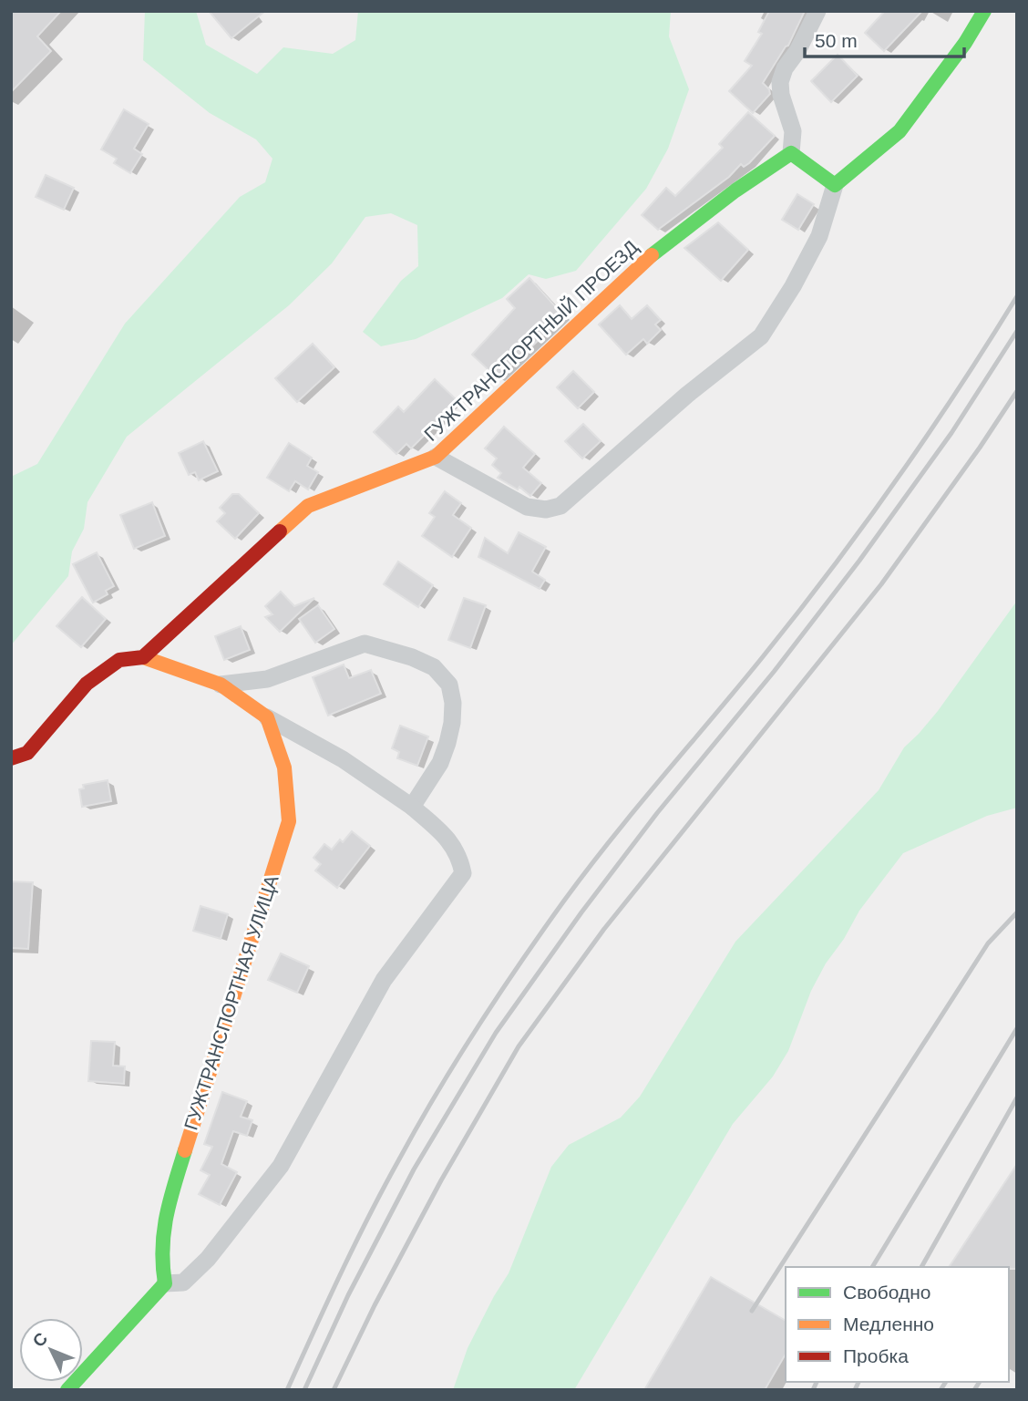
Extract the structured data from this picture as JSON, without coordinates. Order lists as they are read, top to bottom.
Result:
{
  "streets": {
    "street": ["ГУЖТРАНСПОРТНЫЙ ПРОЕЗД", "ГУЖТРАНСПОРТНАЯ УЛИЦА"]
  },
  "legend": ["Свободно", "Медленно", "Пробка"],
  "scale_bar": "50 m",
  "north": "top left"
}
